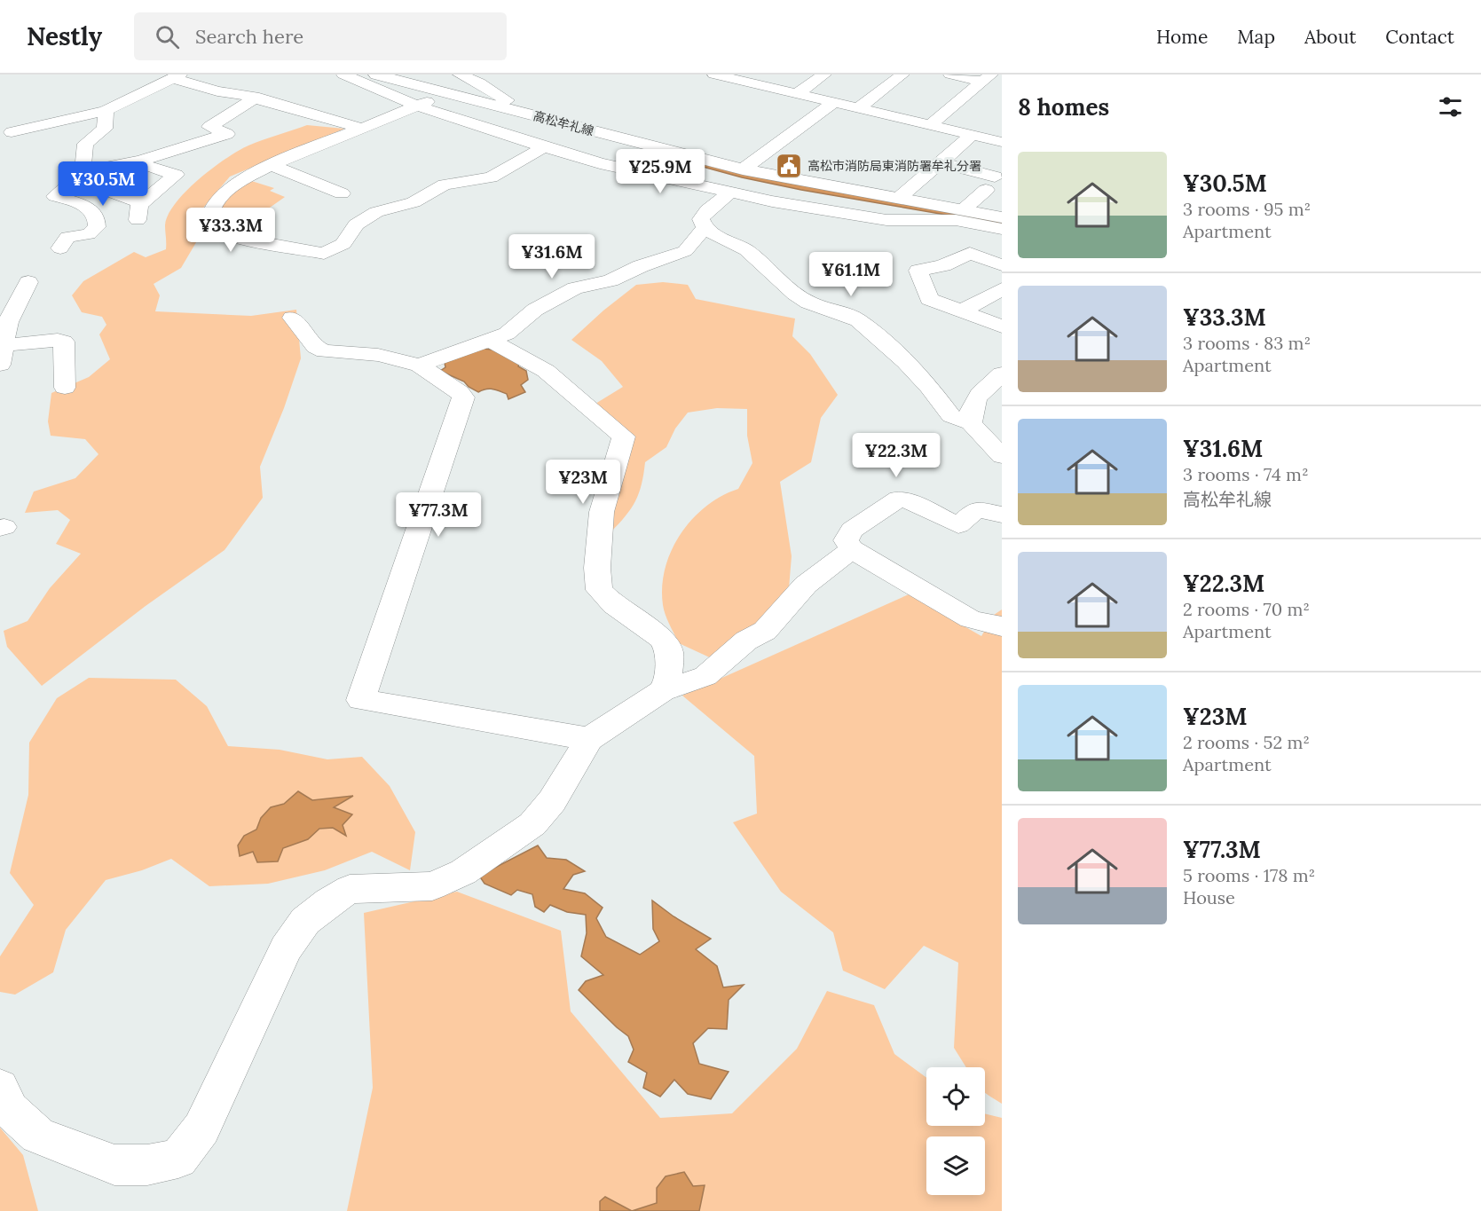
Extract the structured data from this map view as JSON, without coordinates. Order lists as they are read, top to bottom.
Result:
{
  "streets": {
    "main road": ["高松牟礼線"]
  },
  "places": {
    "public building": ["高松市消防局東消防署牟礼分署"]
  },
  "page": {
    "header": "Nestly",
    "search": "Search here",
    "nav": [
      "Home",
      "Map",
      "About",
      "Contact"
    ],
    "heading": "8 homes",
    "list": [
      {
        "name": "¥30.5M",
        "note": "3 rooms · 95 m² · Apartment"
      },
      {
        "name": "¥33.3M",
        "note": "3 rooms · 83 m² · Apartment"
      },
      {
        "name": "¥31.6M",
        "note": "3 rooms · 74 m² · 高松牟礼線"
      },
      {
        "name": "¥22.3M",
        "note": "2 rooms · 70 m² · Apartment"
      },
      {
        "name": "¥23M",
        "note": "2 rooms · 52 m² · Apartment"
      },
      {
        "name": "¥77.3M",
        "note": "5 rooms · 178 m² · House"
      }
    ],
    "price": [
      "¥25.9M",
      "¥30.5M",
      "¥33.3M",
      "¥31.6M",
      "¥61.1M",
      "¥22.3M",
      "¥23M",
      "¥77.3M"
    ]
  }
}
